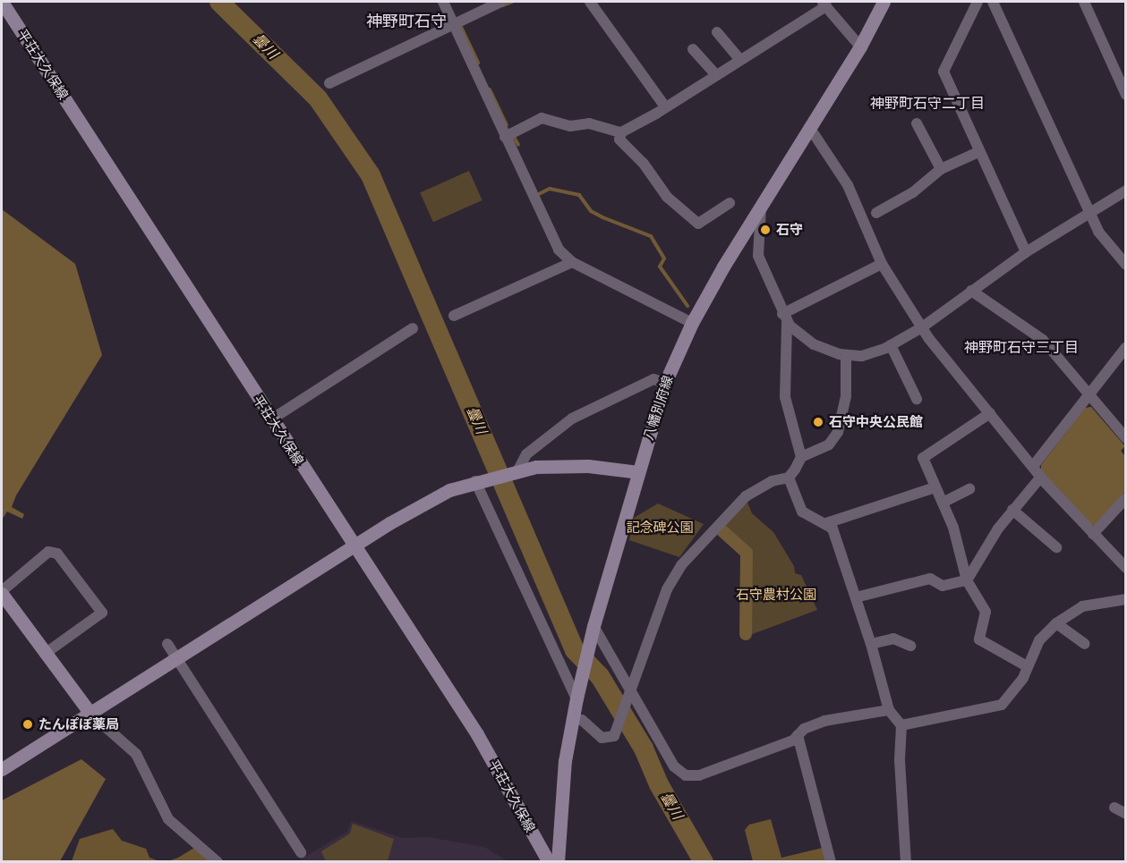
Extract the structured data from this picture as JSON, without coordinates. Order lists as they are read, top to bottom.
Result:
{
  "streets": {
    "main road": ["平荘大久保線", "八幡別府線"]
  },
  "districts": ["神野町石守", "神野町石守二丁目", "神野町石守三丁目"],
  "water": ["曇川"],
  "parks": ["記念碑公園", "石守農村公園"],
  "places": ["石守", "石守中央公民館", "たんぽぽ薬局"]
}
